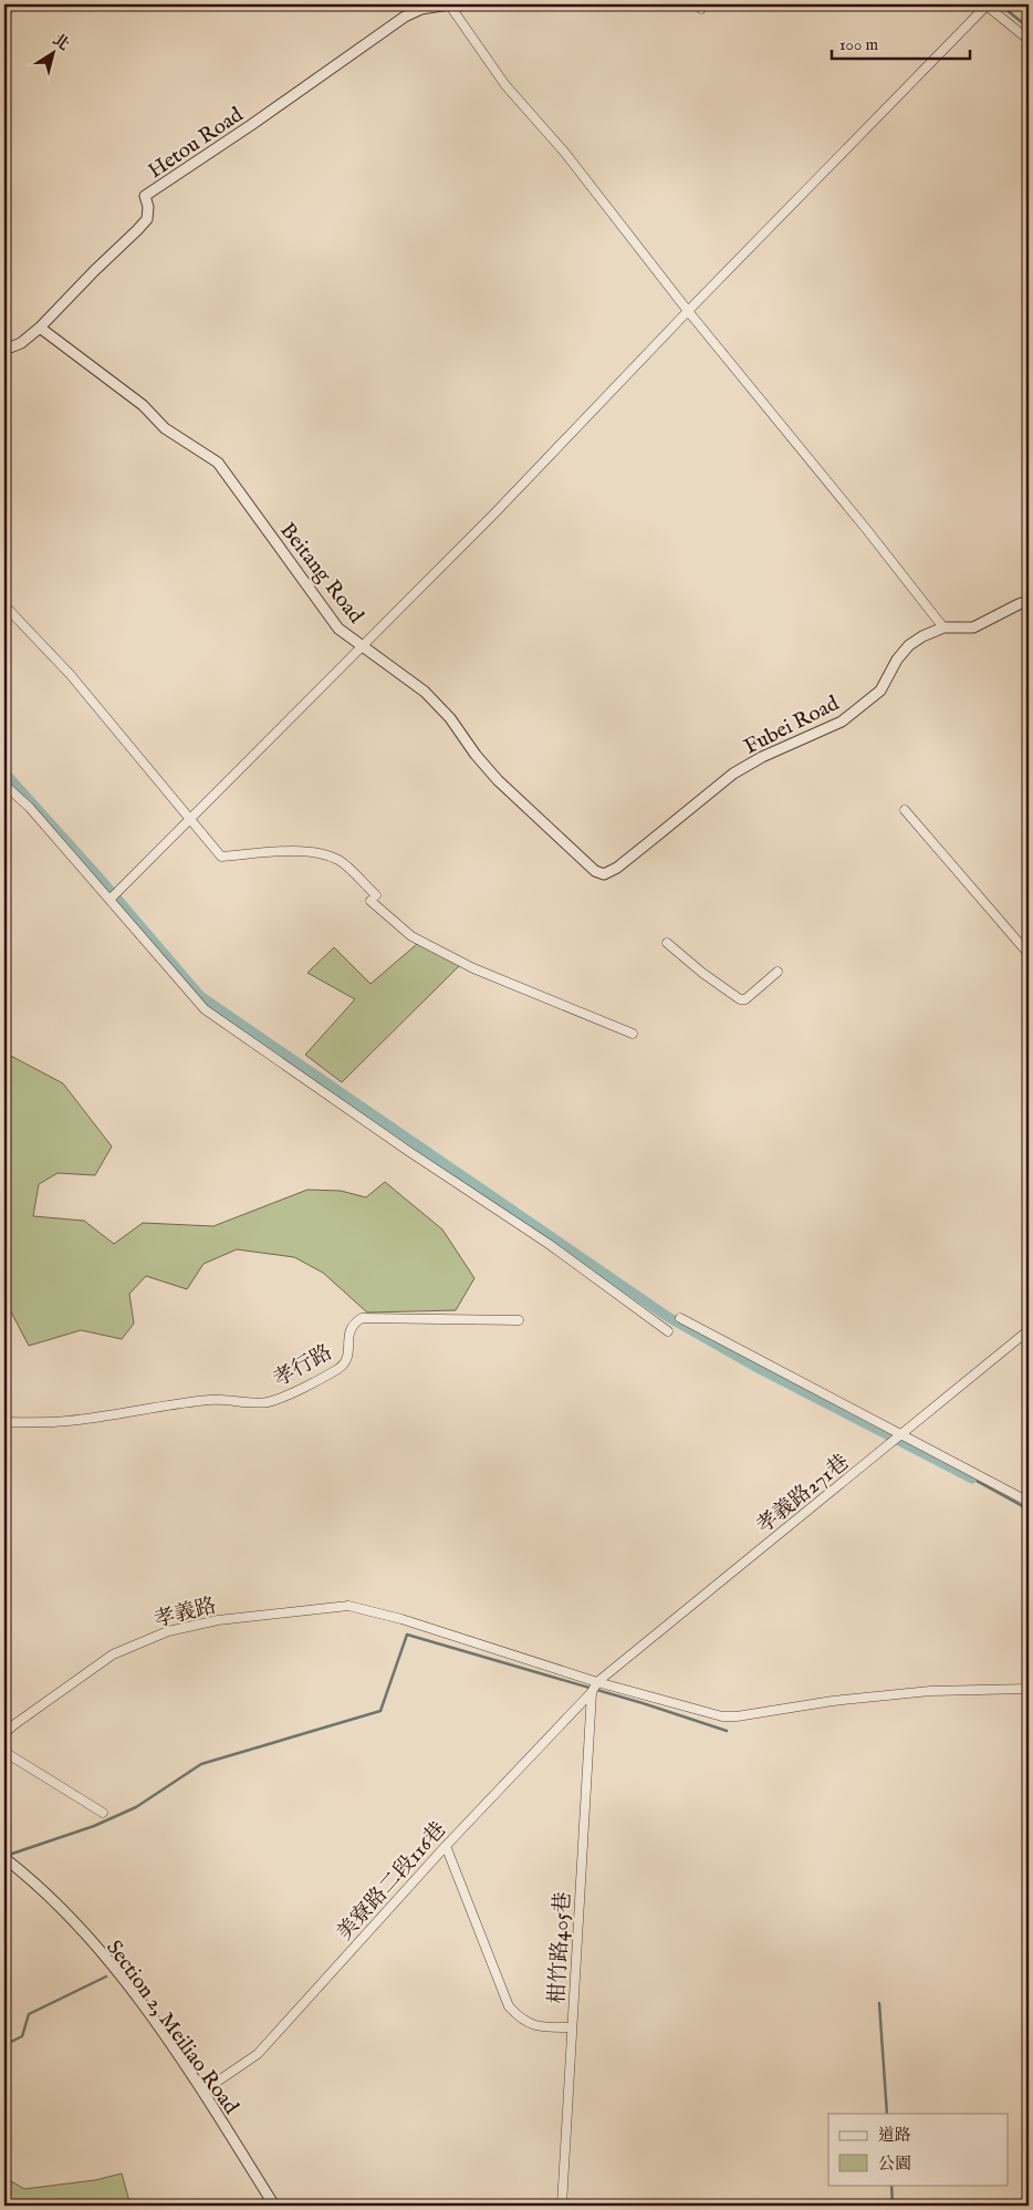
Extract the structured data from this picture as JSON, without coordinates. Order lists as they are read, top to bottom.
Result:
{
  "streets": {
    "street": [
      "Hetou Road",
      "Beitang Road",
      "Fubei Road",
      "孝行路",
      "孝義路271巷",
      "孝義路",
      "美寮路二段116巷",
      "柑竹路405巷",
      "Section 2, Meiliao Road"
    ]
  },
  "crossings": [
    ["Hetou Road", "Beitang Road"],
    ["Beitang Road", "Fubei Road"],
    ["孝義路271巷", "孝義路"],
    ["孝義路271巷", "美寮路二段116巷"],
    ["孝義路", "美寮路二段116巷"],
    ["美寮路二段116巷", "柑竹路405巷"],
    ["美寮路二段116巷", "Section 2, Meiliao Road"]
  ],
  "legend": ["道路", "公園"],
  "scale_bar": "100 m",
  "north": "top right"
}
